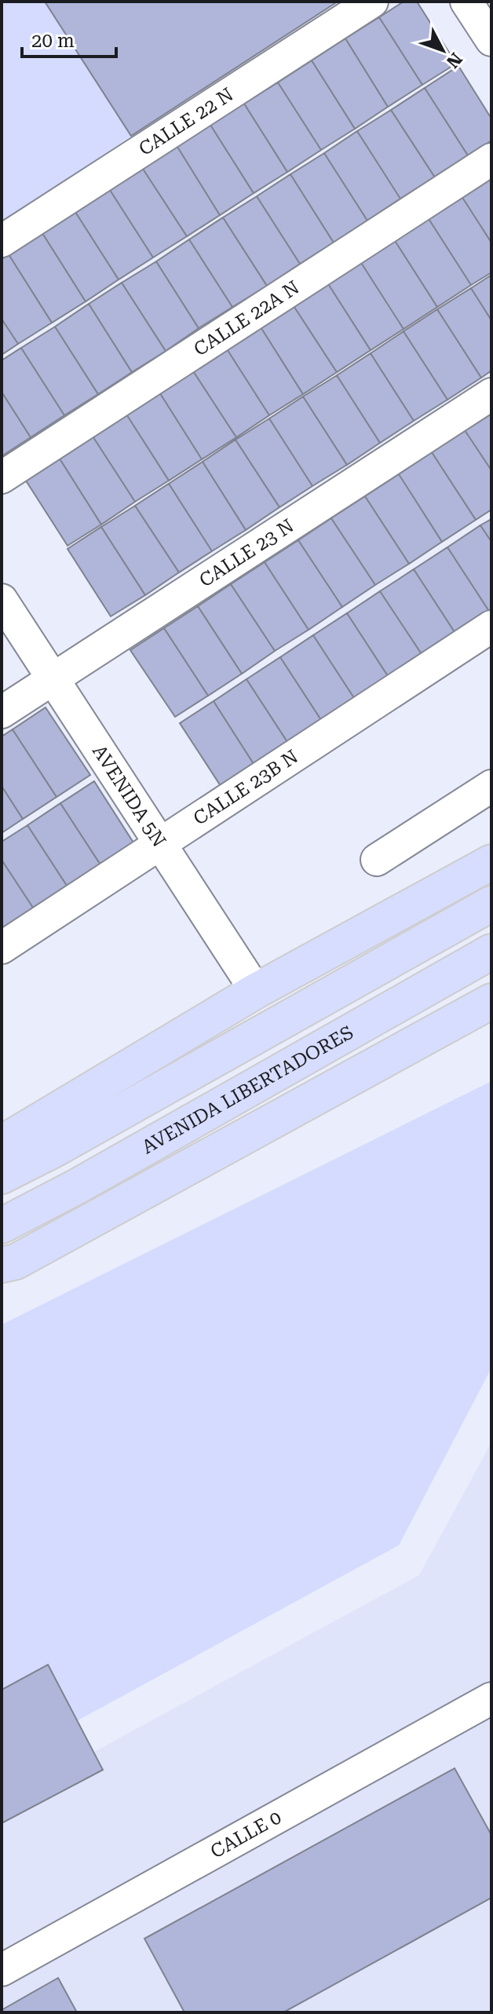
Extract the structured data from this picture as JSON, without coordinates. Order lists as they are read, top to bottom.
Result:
{
  "streets": {
    "main road": ["AVENIDA LIBERTADORES"],
    "street": [
      "CALLE 22 N",
      "CALLE 22A N",
      "CALLE 23 N",
      "CALLE 23B N",
      "AVENIDA 5N",
      "CALLE 0"
    ]
  },
  "crossings": [
    ["CALLE 23 N", "AVENIDA 5N"],
    ["CALLE 23B N", "AVENIDA 5N"]
  ],
  "scale_bar": "20 m",
  "north": "bottom right"
}
